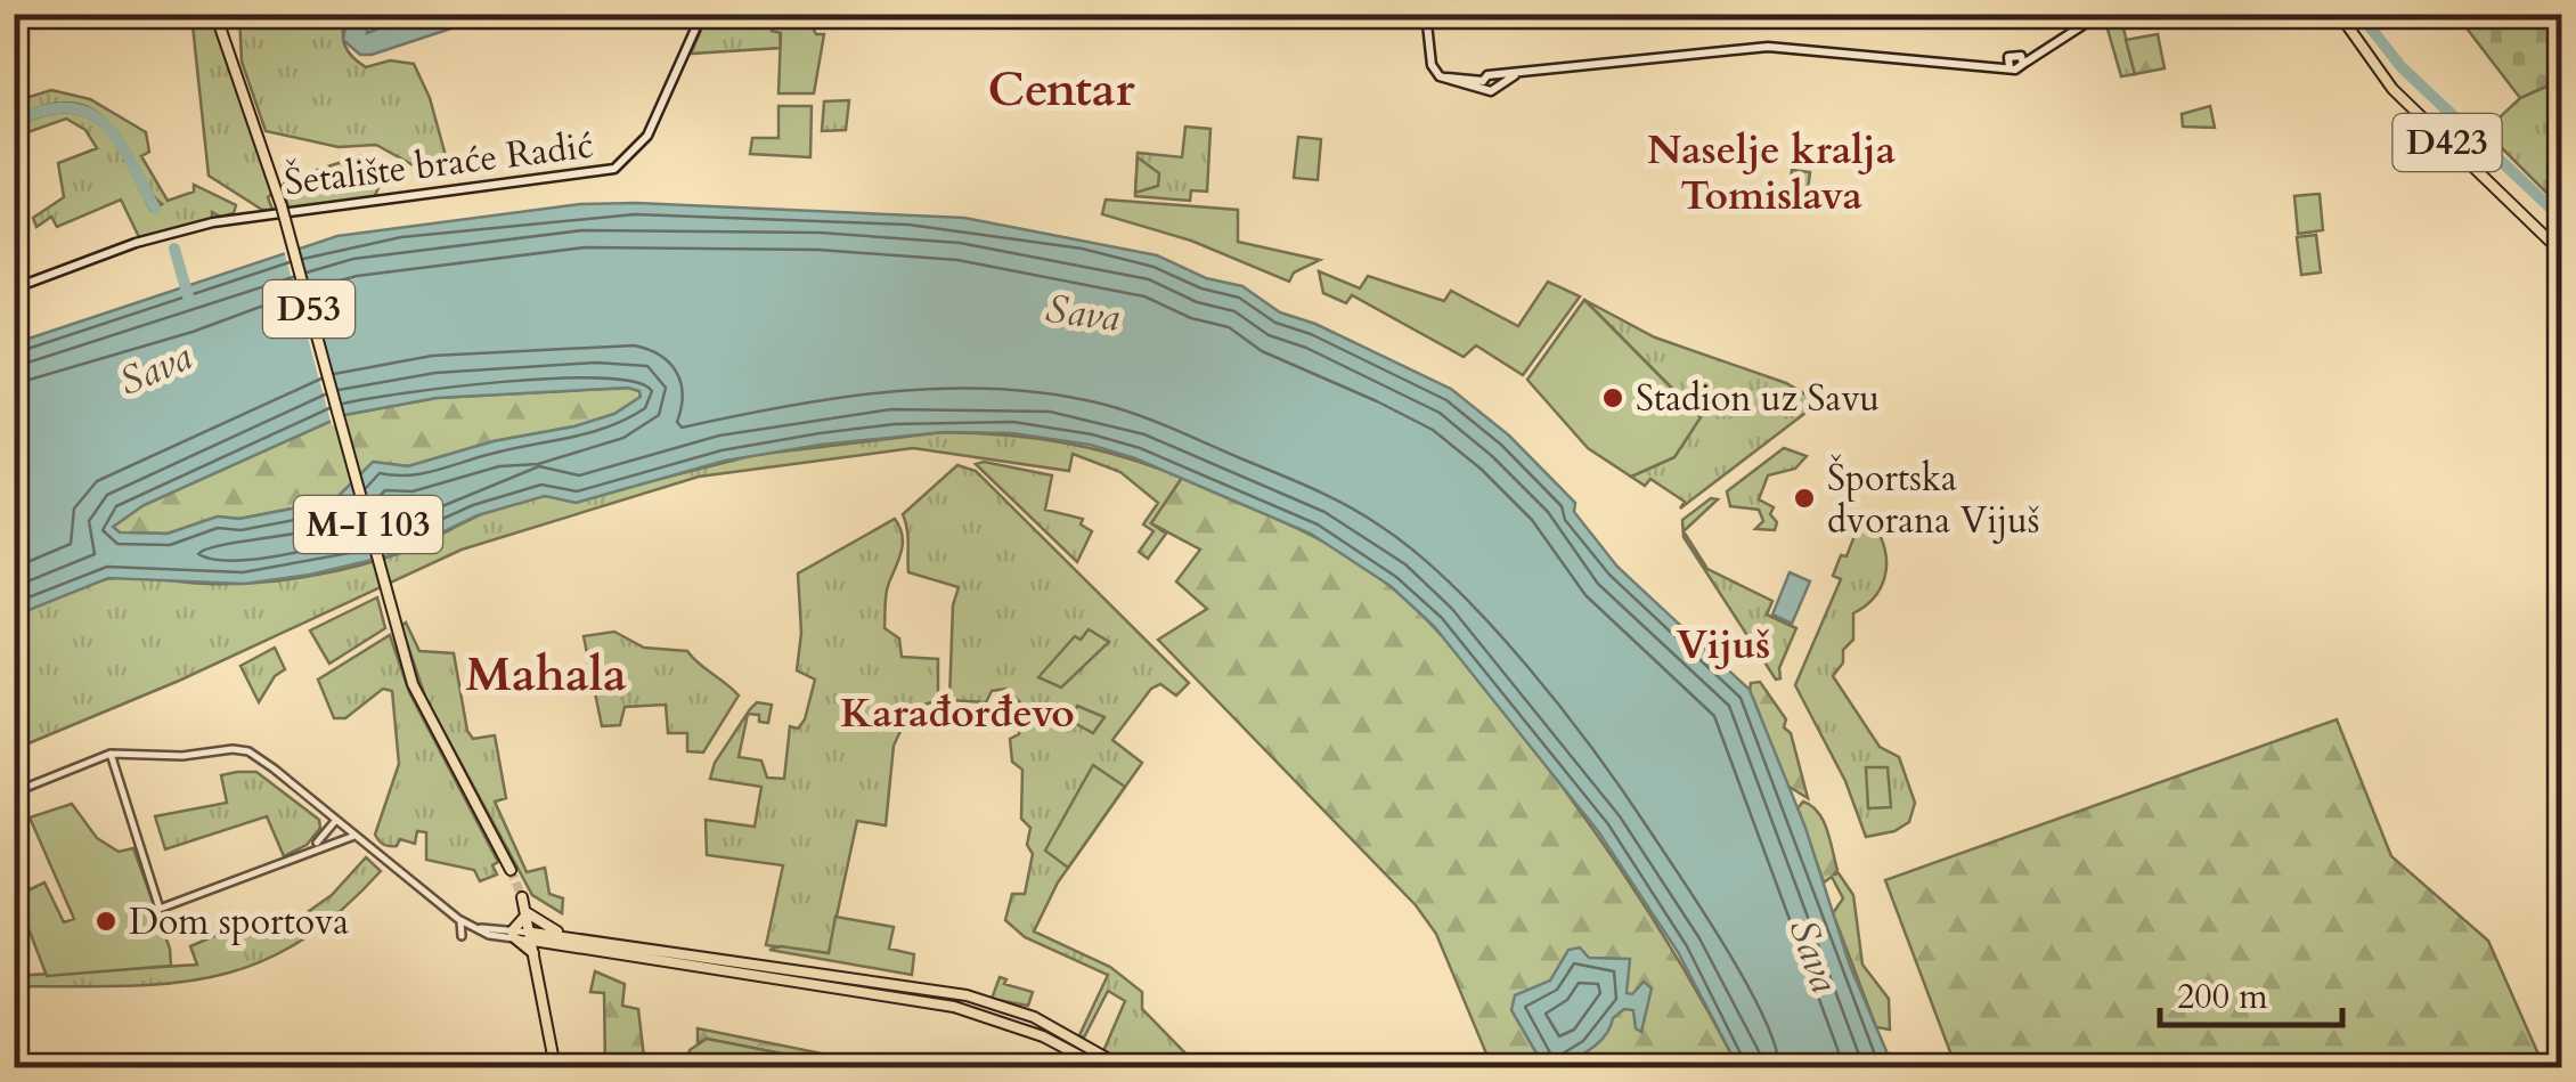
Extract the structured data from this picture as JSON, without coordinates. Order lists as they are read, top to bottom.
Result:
{
  "streets": {
    "main road": [
      "D423",
      "Šetalište braće Radić",
      "D53",
      "M-I 103"
    ]
  },
  "crossings": [
    ["D53", "M-I 103"]
  ],
  "districts": [
    "Centar",
    "Naselje kralja Tomislava",
    "Vijuš",
    "Mahala",
    "Karađorđevo"
  ],
  "water": ["Sava"],
  "places": ["Stadion uz Savu", "Športska dvorana Vijuš", "Dom sportova"],
  "scale_bar": "200 m"
}
